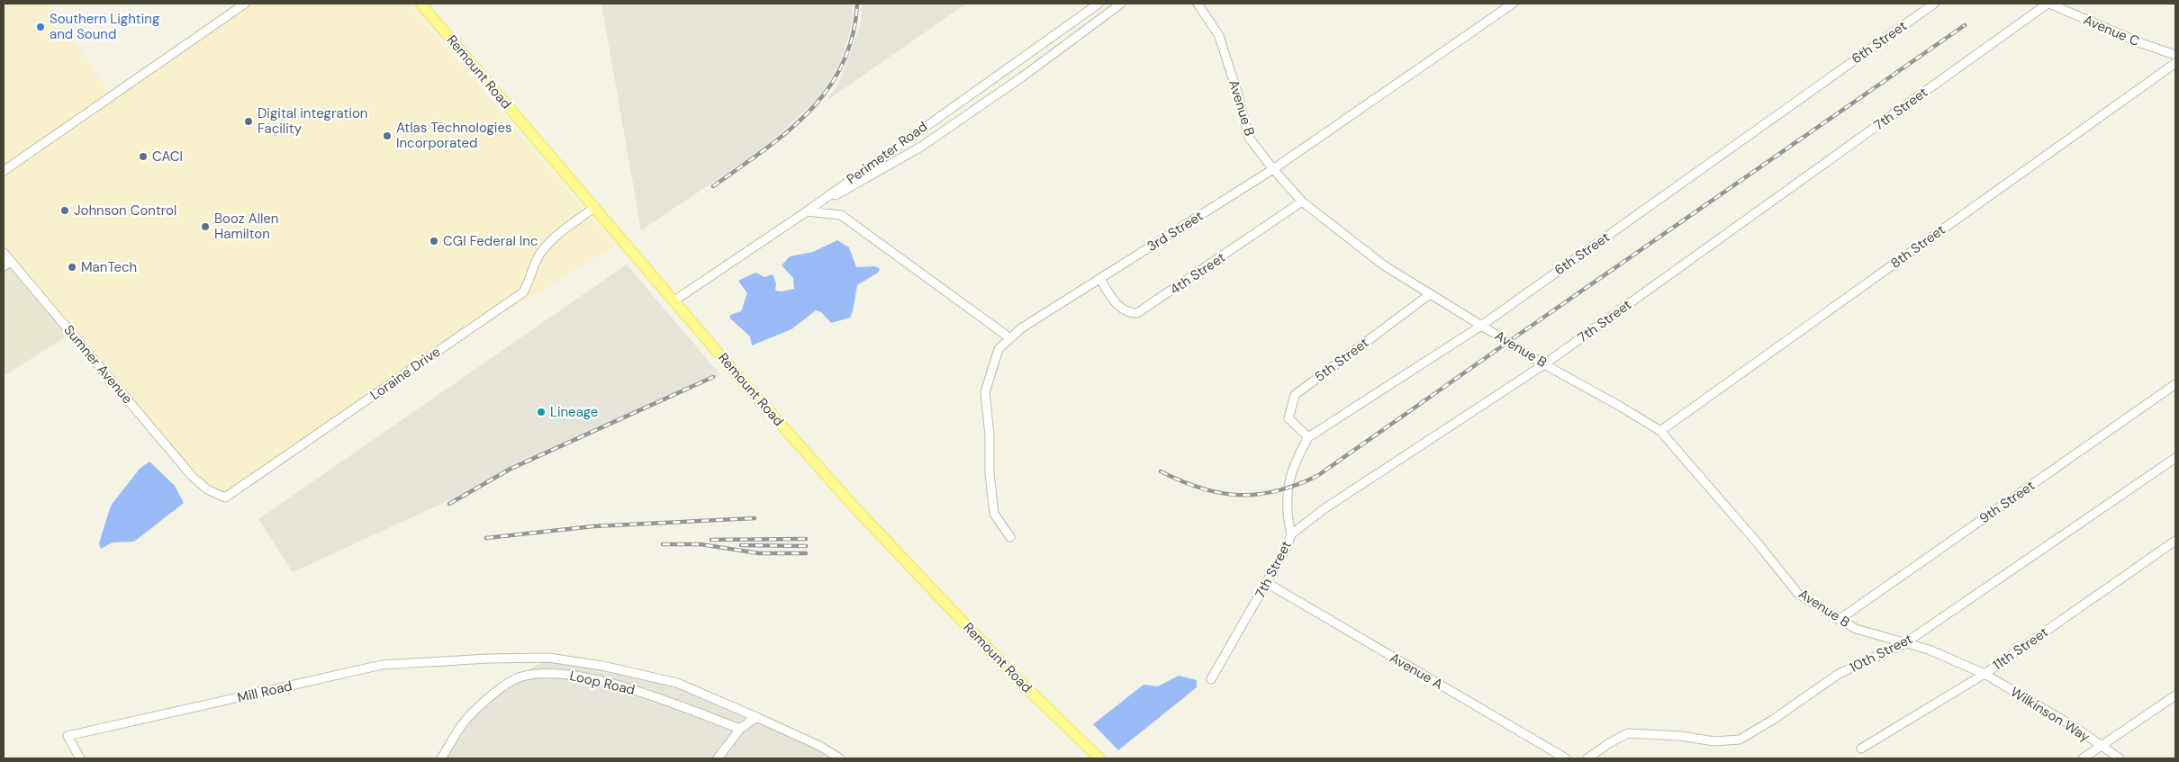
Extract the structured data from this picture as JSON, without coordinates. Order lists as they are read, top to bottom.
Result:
{
  "streets": {
    "main road": ["Remount Road"],
    "street": [
      "Avenue C",
      "6th Street",
      "Avenue B",
      "7th Street",
      "Perimeter Road",
      "3rd Street",
      "8th Street",
      "4th Street",
      "5th Street",
      "Sumner Avenue",
      "Loraine Drive",
      "9th Street",
      "11th Street",
      "10th Street",
      "Avenue A",
      "Loop Road",
      "Mill Road",
      "Wilkinson Way"
    ]
  },
  "crossings": [
    ["Avenue C", "7th Street"],
    ["6th Street", "Avenue B"],
    ["6th Street", "7th Street"],
    ["6th Street", "5th Street"],
    ["Remount Road", "Perimeter Road"],
    ["Remount Road", "Loraine Drive"],
    ["Avenue B", "7th Street"],
    ["Avenue B", "3rd Street"],
    ["Avenue B", "8th Street"],
    ["Avenue B", "4th Street"],
    ["Avenue B", "5th Street"],
    ["Avenue B", "9th Street"],
    ["Avenue B", "10th Street"],
    ["Avenue B", "Wilkinson Way"],
    ["7th Street", "Avenue A"],
    ["3rd Street", "4th Street"],
    ["Sumner Avenue", "Loraine Drive"],
    ["11th Street", "Wilkinson Way"],
    ["10th Street", "Wilkinson Way"]
  ],
  "places": [
    "Southern Lighting and Sound",
    "Digital integration Facility",
    "Atlas Technologies Incorporated",
    "CACI",
    "Johnson Control",
    "Booz Allen Hamilton",
    "CGI Federal Inc",
    "ManTech",
    "Lineage"
  ]
}
